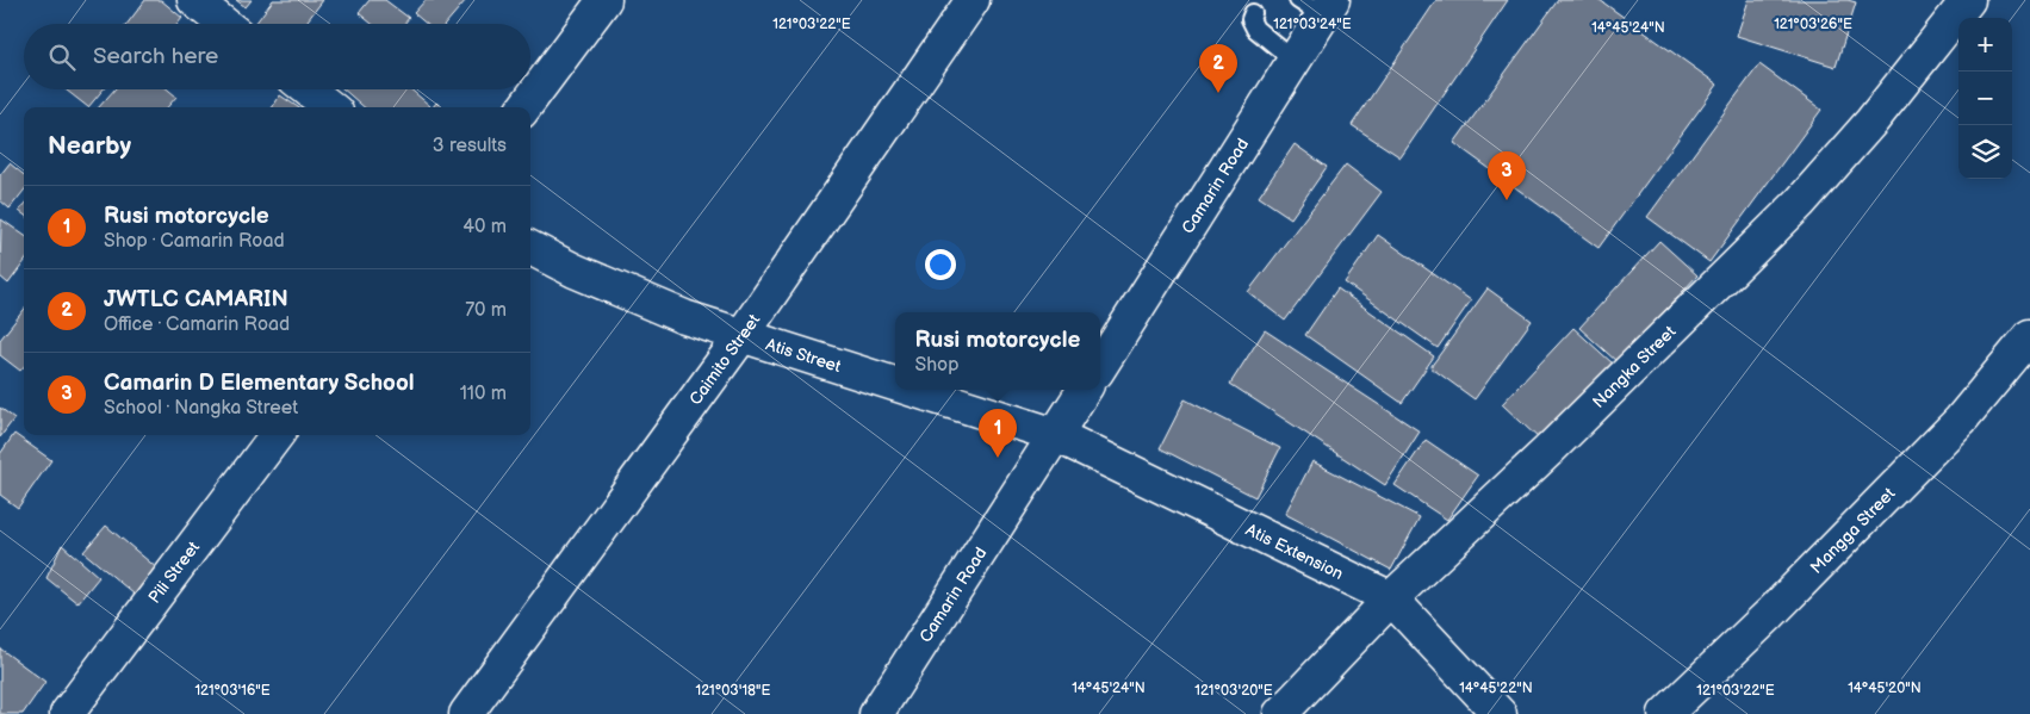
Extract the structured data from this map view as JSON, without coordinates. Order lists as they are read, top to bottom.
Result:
{
  "streets": {
    "street": [
      "Camarin Road",
      "Atis Street",
      "Caimito Street",
      "Nangka Street",
      "Mangga Street",
      "Atis Extension",
      "Pili Street"
    ]
  },
  "crossings": [
    ["Camarin Road", "Atis Street"],
    ["Camarin Road", "Atis Extension"],
    ["Atis Street", "Caimito Street"],
    ["Atis Street", "Atis Extension"],
    ["Nangka Street", "Atis Extension"]
  ],
  "page": {
    "map_buttons": ["+", "−"],
    "search": "Search here",
    "pins": ["2", "3", "1"],
    "heading": ["Nearby", "3 results"],
    "list": [
      {
        "mark": "1",
        "name": "Rusi motorcycle",
        "note": "Shop · Camarin Road",
        "value": "40 m"
      },
      {
        "mark": "2",
        "name": "JWTLC CAMARIN",
        "note": "Office · Camarin Road",
        "value": "70 m"
      },
      {
        "mark": "3",
        "name": "Camarin D Elementary School",
        "note": "School · Nangka Street",
        "value": "110 m"
      }
    ],
    "popup": ["Rusi motorcycle", "Shop"]
  },
  "coordinates": [
    "121°03'22\"E",
    "121°03'24\"E",
    "121°03'26\"E",
    "14°45'24\"N",
    "14°45'22\"N",
    "14°45'20\"N",
    "121°03'18\"E",
    "121°03'16\"E",
    "121°03'20\"E"
  ]
}
